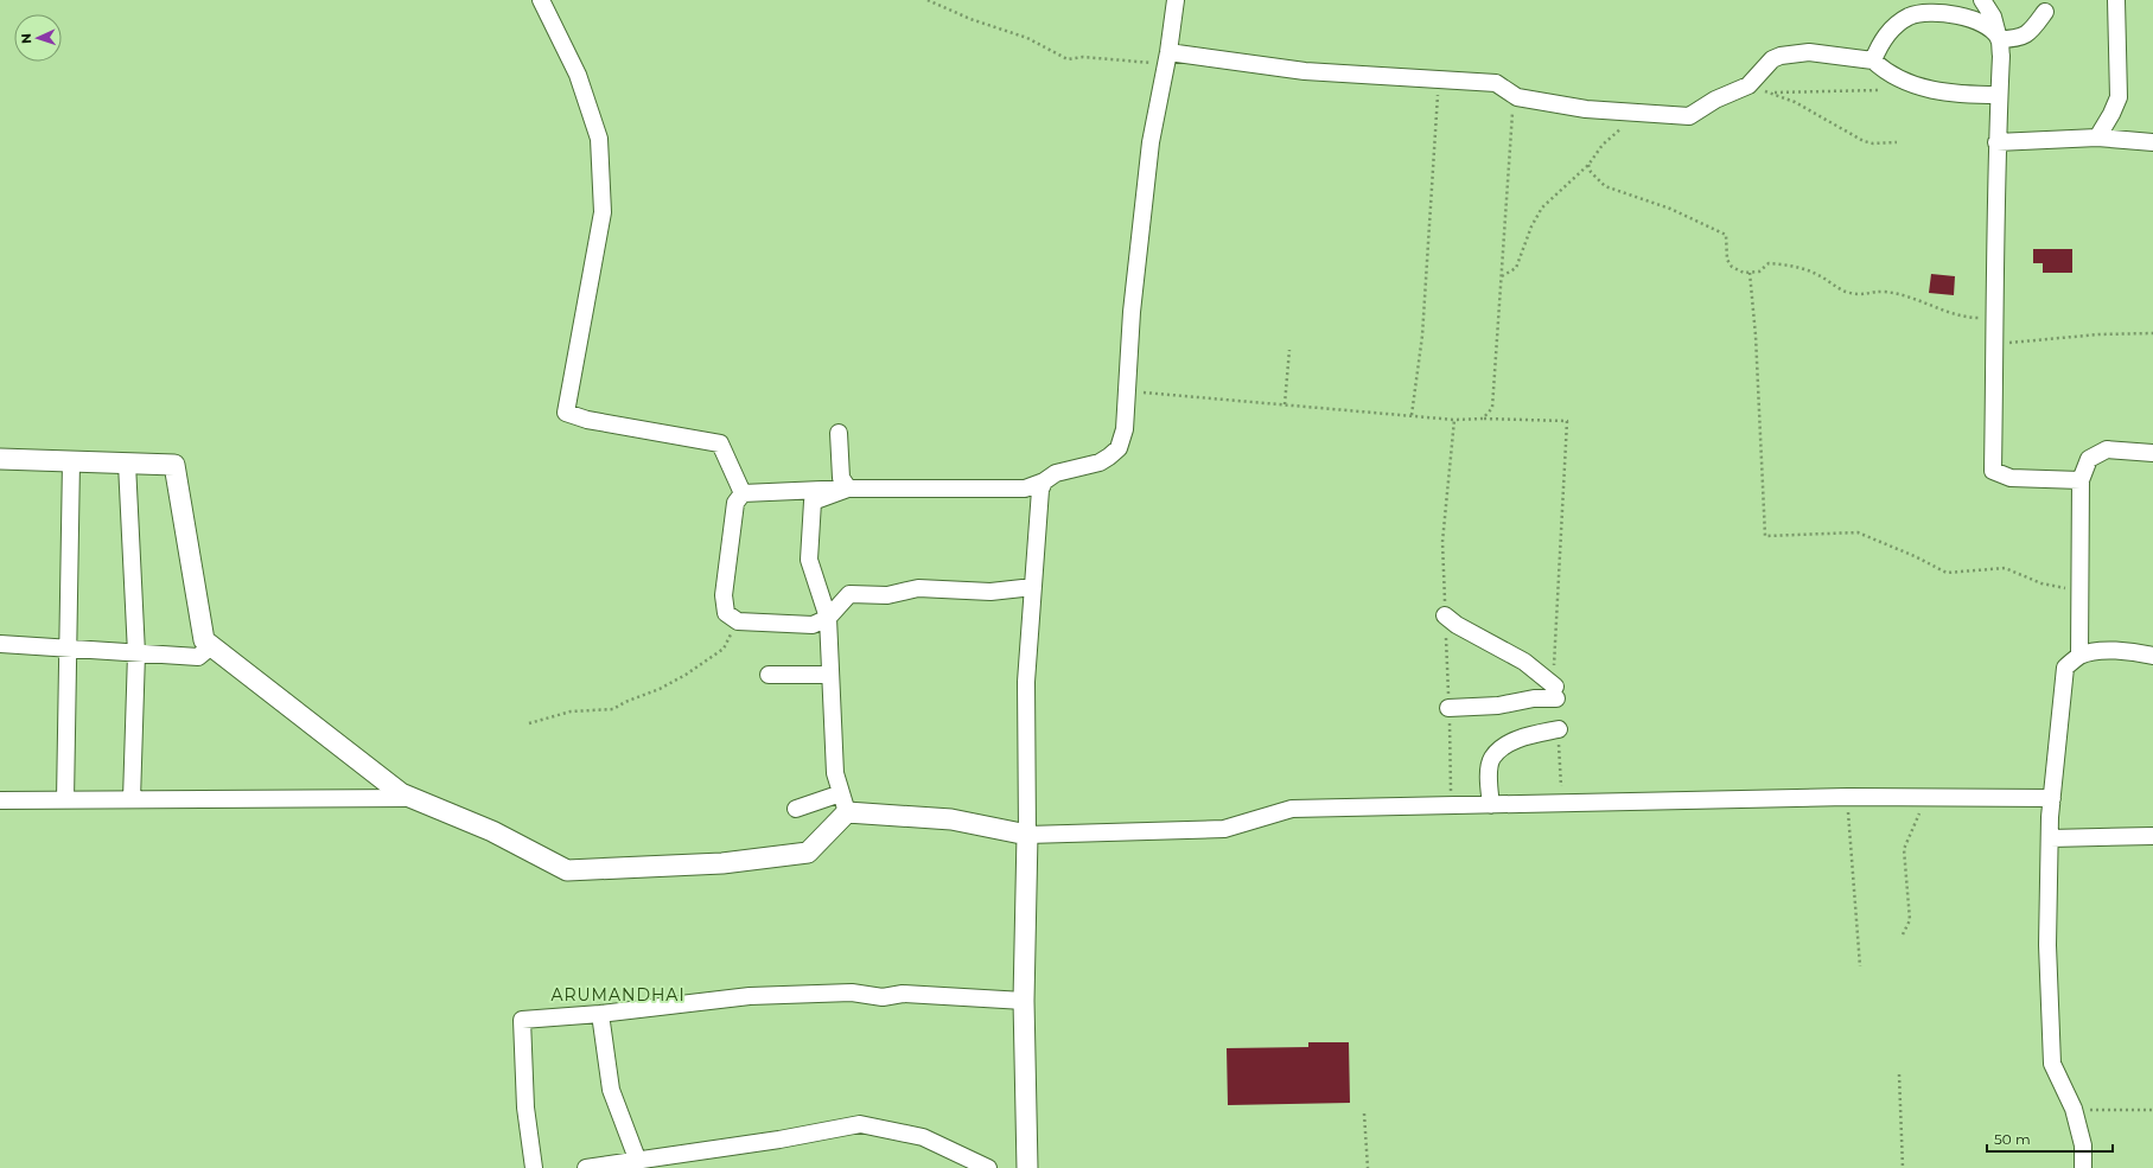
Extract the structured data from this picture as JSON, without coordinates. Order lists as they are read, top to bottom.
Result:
{
  "districts": ["ARUMANDHAI"],
  "scale_bar": "50 m",
  "north": "left"
}
